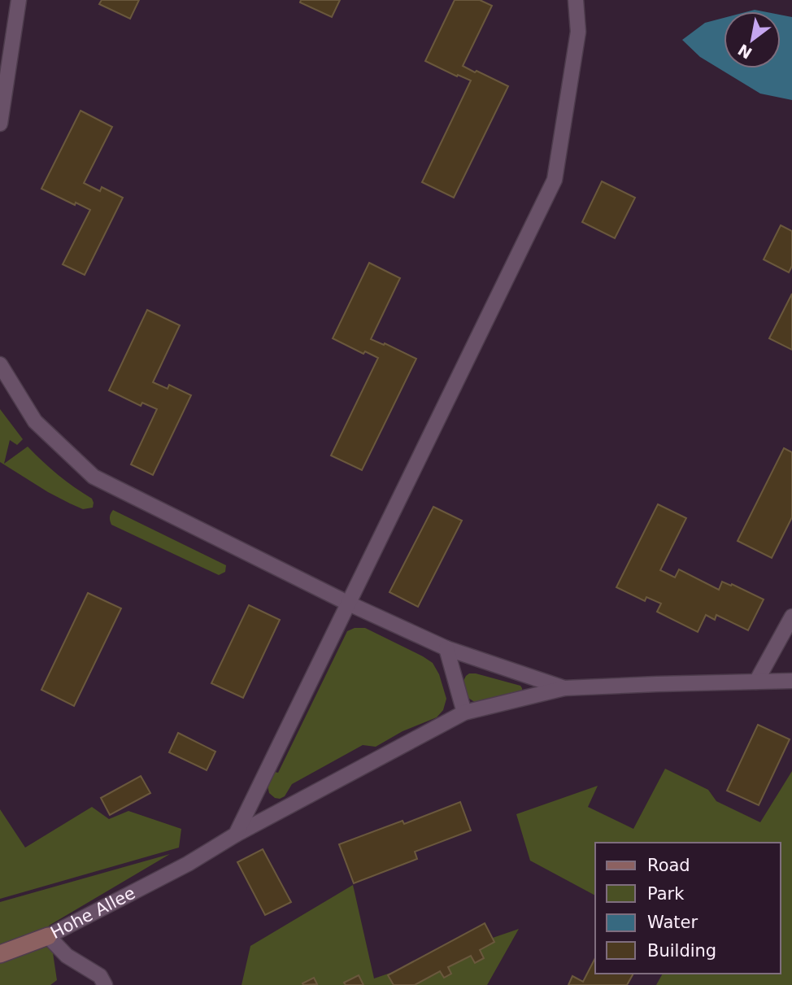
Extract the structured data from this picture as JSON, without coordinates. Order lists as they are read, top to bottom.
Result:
{
  "streets": {
    "street": ["Hohe Allee"]
  },
  "legend": [
    "Road",
    "Park",
    "Water",
    "Building"
  ],
  "north": "bottom left"
}
